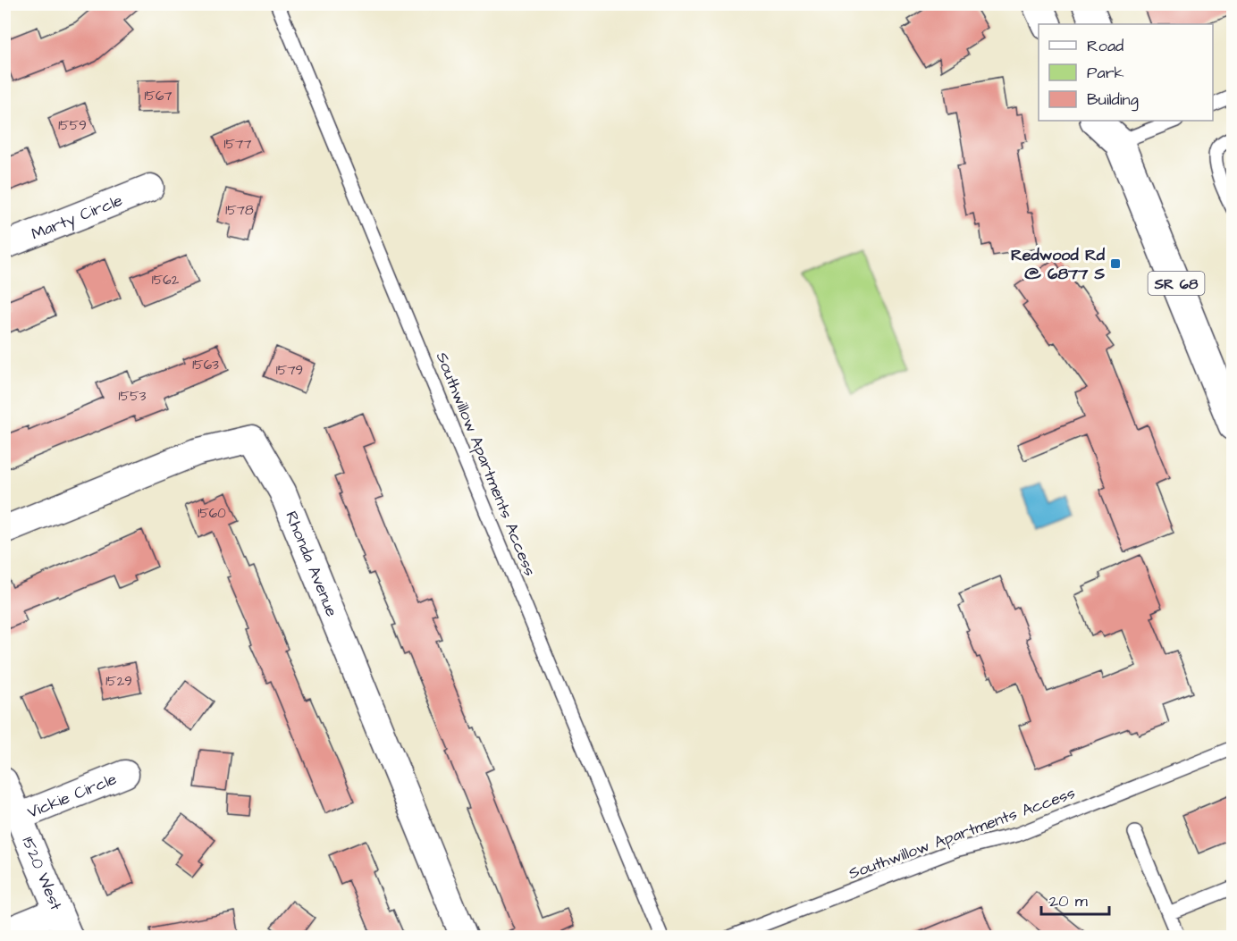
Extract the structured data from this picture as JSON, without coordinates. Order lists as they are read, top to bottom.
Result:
{
  "streets": {
    "main road": ["SR 68"],
    "street": [
      "Marty Circle",
      "Rhonda Avenue",
      "Vickie Circle",
      "1520 West"
    ],
    "lane": ["Southwillow Apartments Access"]
  },
  "crossings": [
    ["Vickie Circle", "1520 West"]
  ],
  "places": {
    "transit": ["Redwood Rd @ 6877 S"]
  },
  "house_numbers": [
    "1567",
    "1559",
    "1577",
    "1578",
    "1562",
    "1563",
    "1579",
    "1553",
    "1560",
    "1529"
  ],
  "legend": ["Road", "Park", "Building"],
  "scale_bar": "20 m"
}
